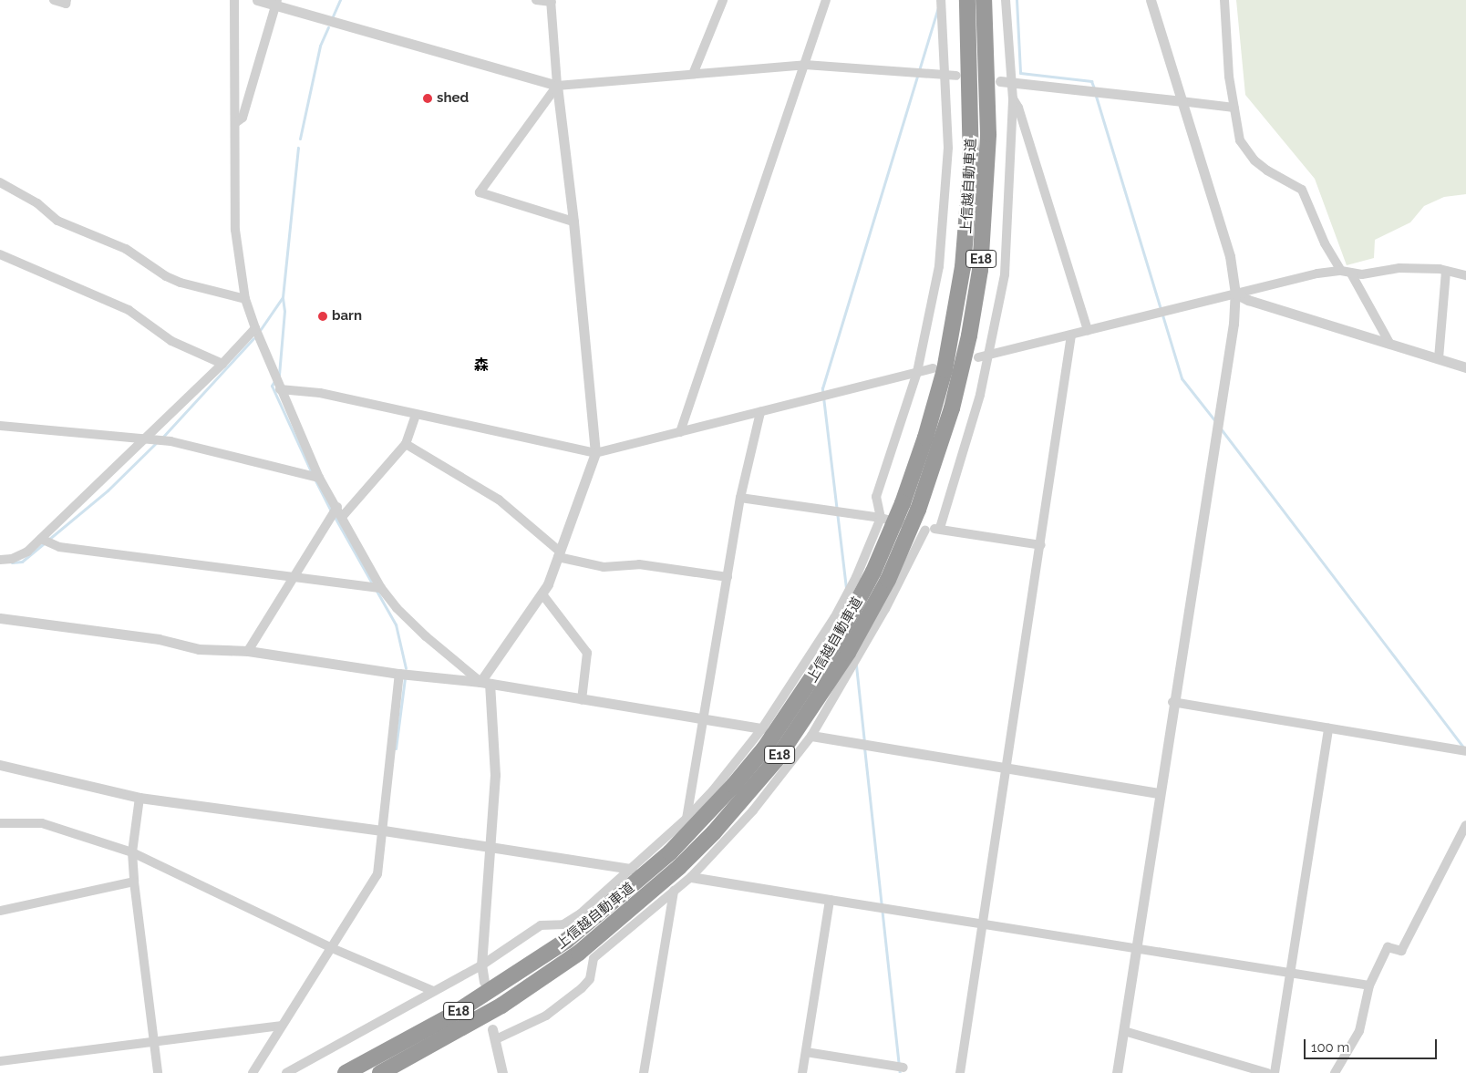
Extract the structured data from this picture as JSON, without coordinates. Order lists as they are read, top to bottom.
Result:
{
  "streets": {
    "highway": ["上信越自動車道", "E18"]
  },
  "districts": ["森"],
  "places": ["shed", "barn"],
  "scale_bar": "100 m"
}
